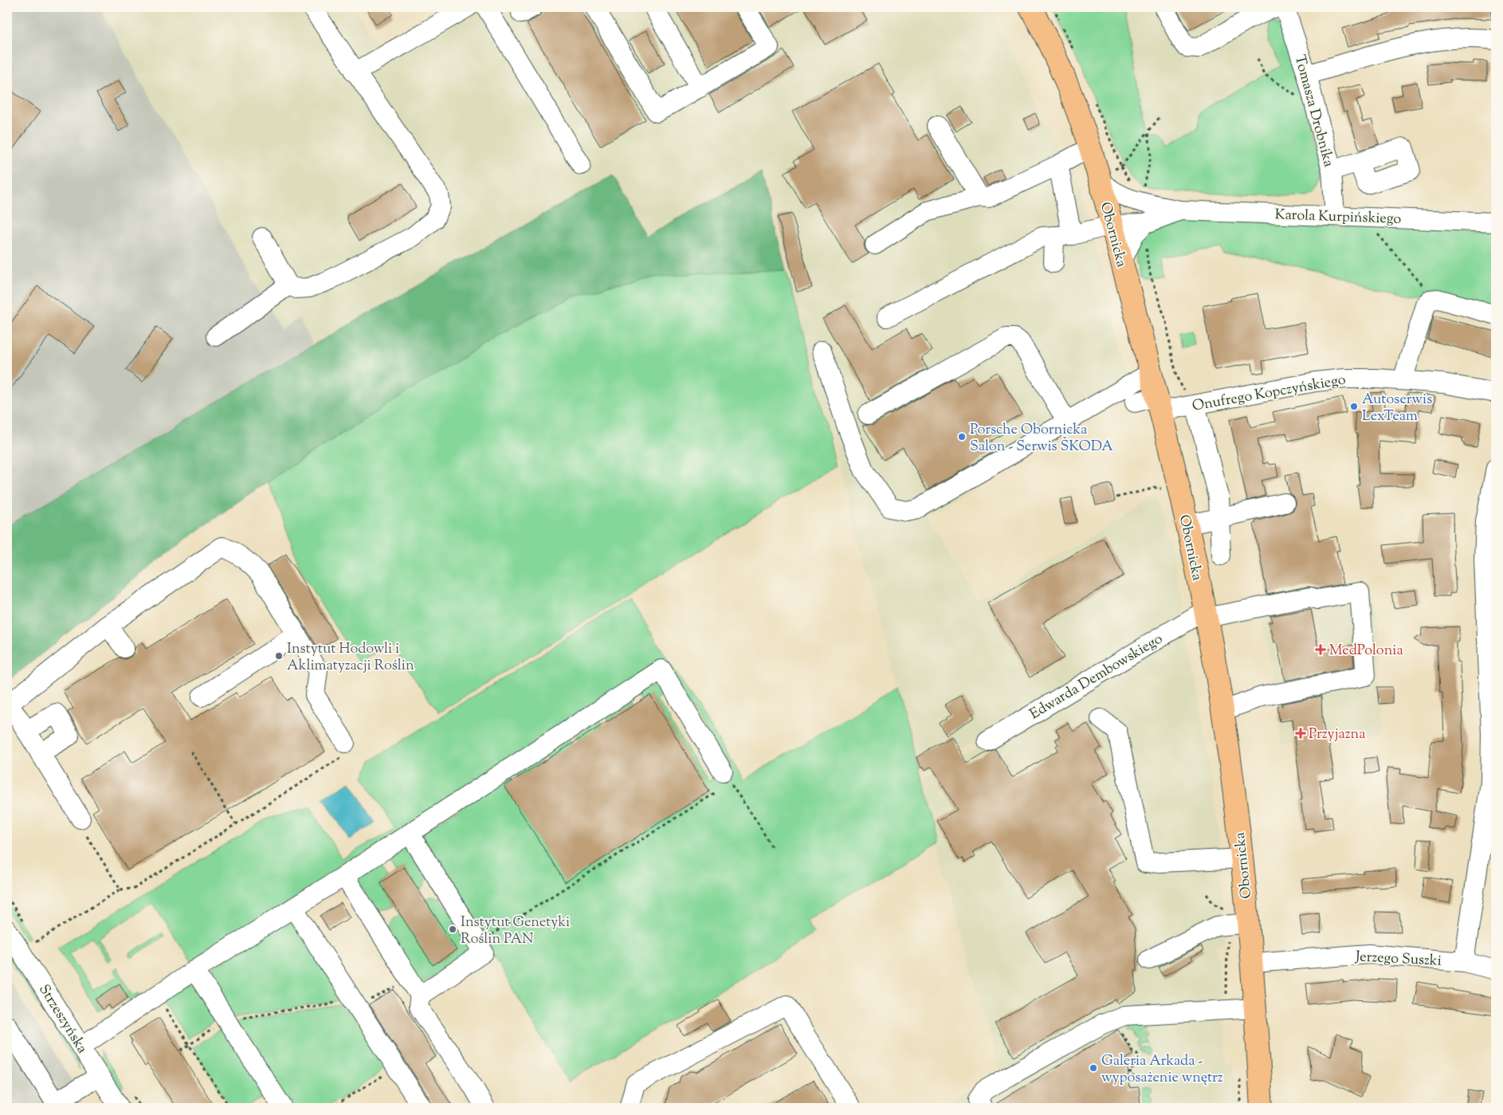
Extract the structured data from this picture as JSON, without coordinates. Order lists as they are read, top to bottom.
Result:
{
  "streets": {
    "main road": ["Obornicka"],
    "street": [
      "Tomasza Drobnika",
      "Karola Kurpińskiego",
      "Onufrego Kopczyńskiego",
      "Edwarda Dembowskiego",
      "Jerzego Suszki",
      "Strzeszyńska"
    ]
  },
  "crossings": [
    ["Tomasza Drobnika", "Karola Kurpińskiego"],
    ["Karola Kurpińskiego", "Obornicka"],
    ["Obornicka", "Onufrego Kopczyńskiego"],
    ["Obornicka", "Edwarda Dembowskiego"],
    ["Obornicka", "Jerzego Suszki"]
  ],
  "places": {
    "other": [
      "Autoserwis LexTeam",
      "Porsche Obornicka Salon - Serwis ŠKODA",
      "Instytut Hodowli i Aklimatyzacji Roślin",
      "Instytut Genetyki Roślin PAN",
      "Galeria Arkada - wyposażenie wnętrz"
    ],
    "health": ["MedPolonia", "Przyjazna"]
  }
}
